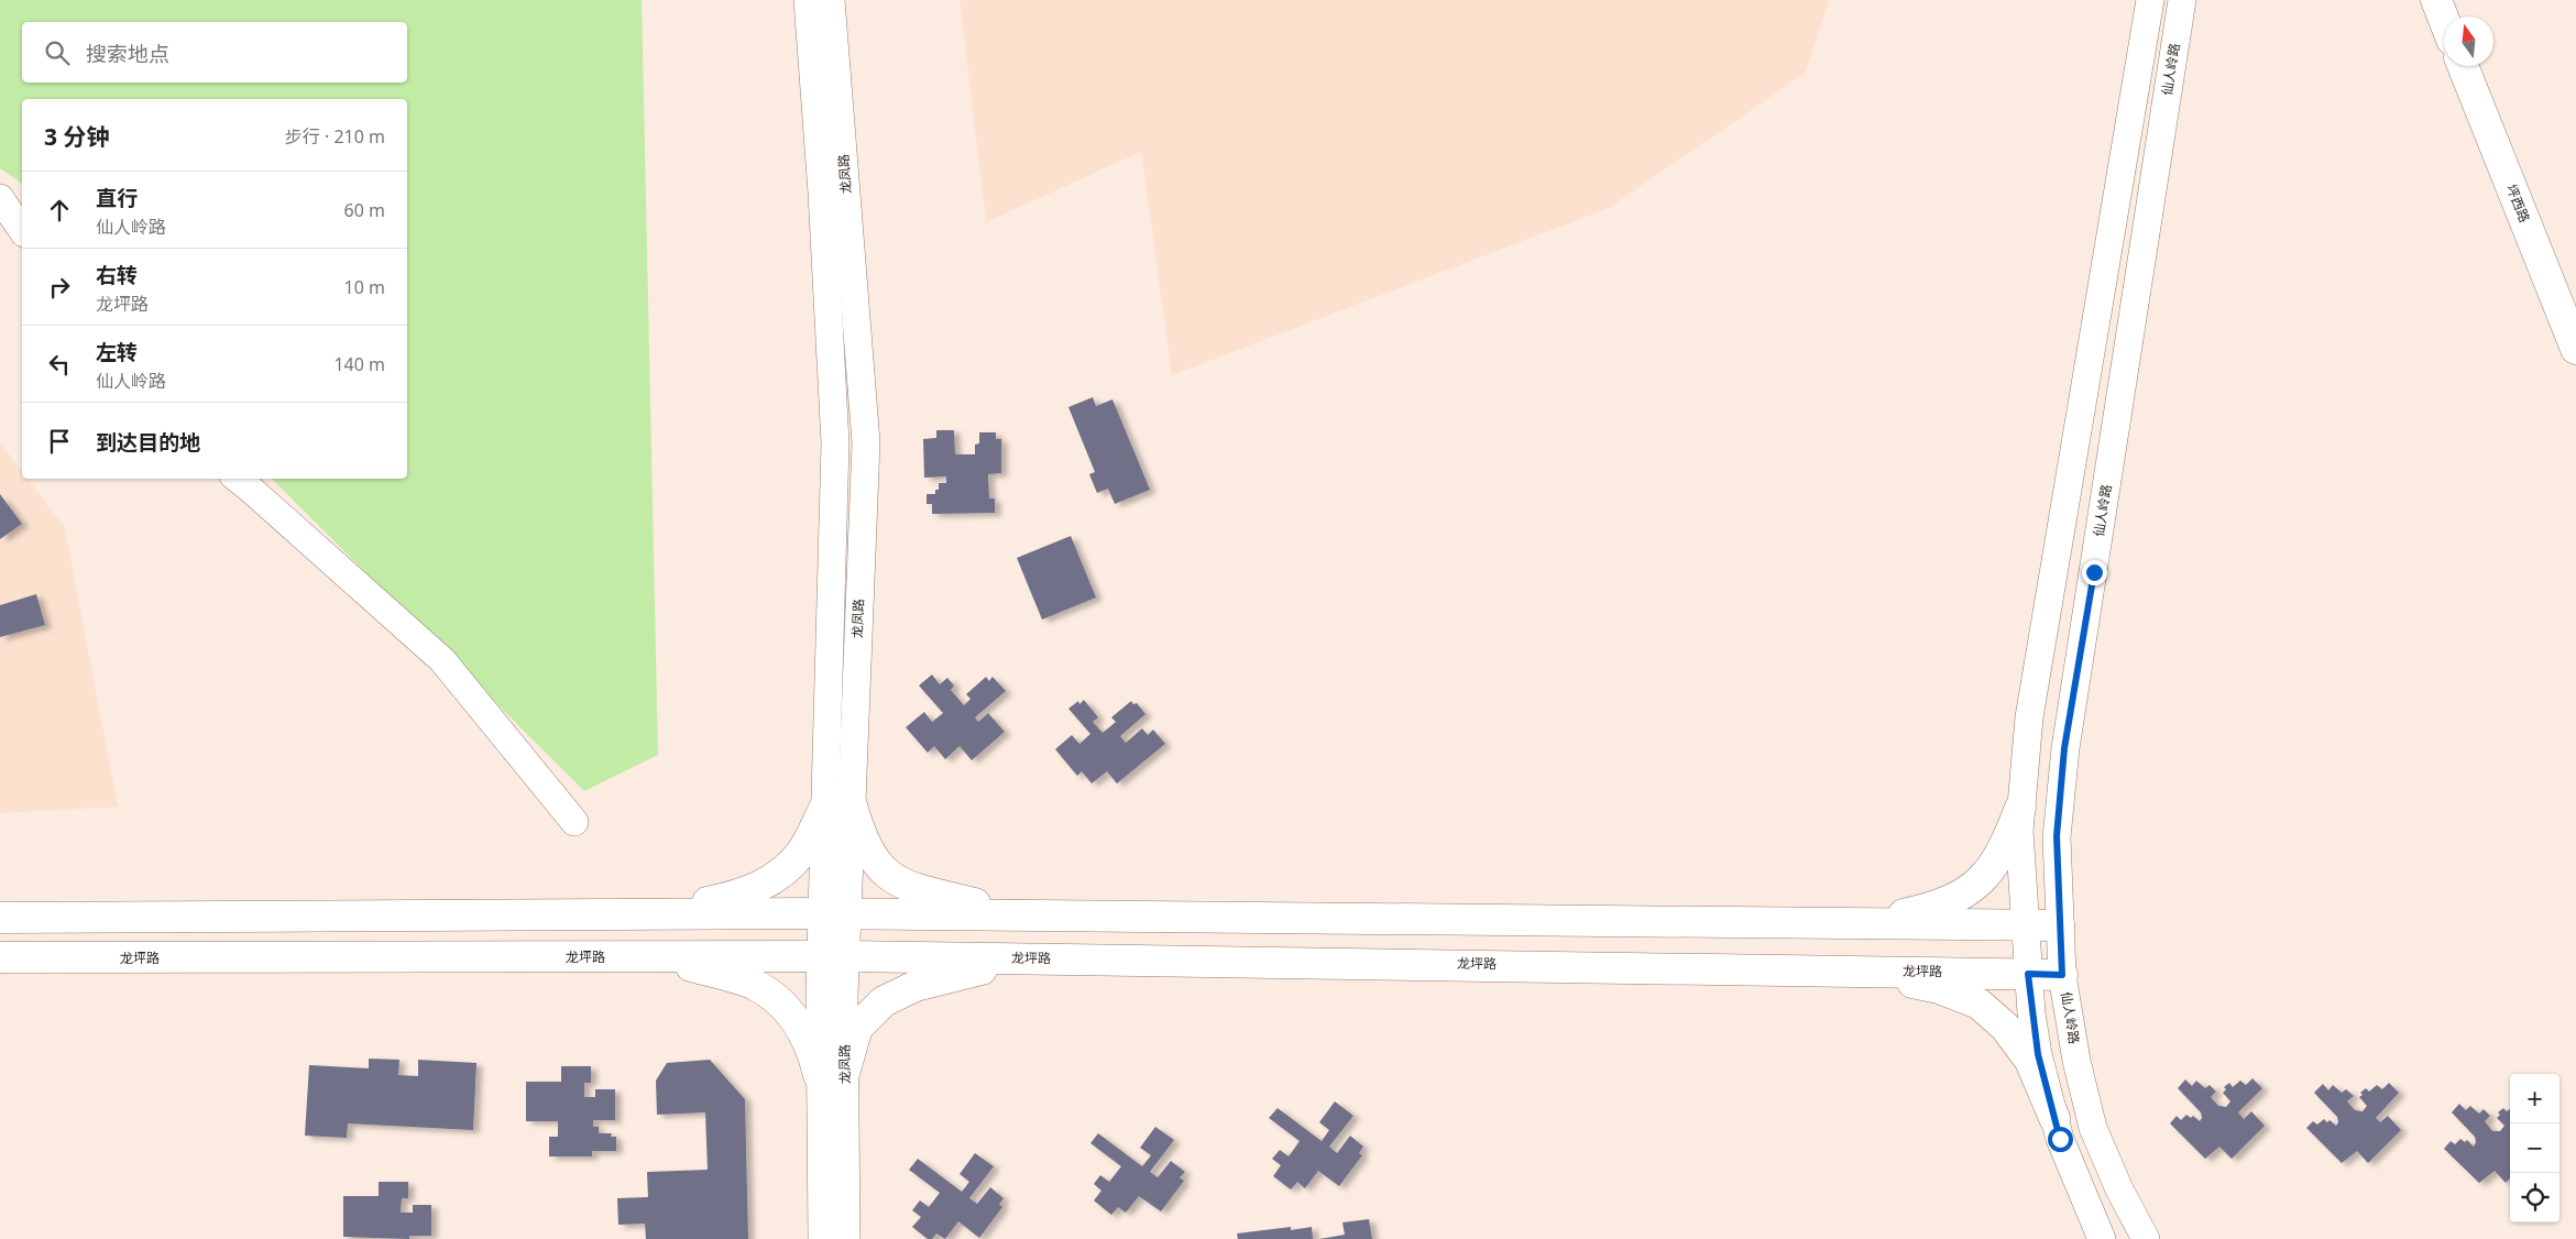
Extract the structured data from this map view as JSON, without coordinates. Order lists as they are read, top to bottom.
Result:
{
  "streets": {
    "main road": ["坪西路", "龙坪路"],
    "street": ["仙人岭路", "龙凤路"]
  },
  "crossings": [
    ["仙人岭路", "龙坪路"],
    ["龙凤路", "龙坪路"]
  ],
  "north": "top",
  "page": {
    "search": "搜索地点",
    "heading": ["3 分钟", "步行 · 210 m"],
    "list": [
      ["直行", "仙人岭路", "60 m"],
      ["右转", "龙坪路", "10 m"],
      ["左转", "仙人岭路", "140 m"],
      "到达目的地"
    ],
    "map_buttons": ["+", "−"]
  }
}
